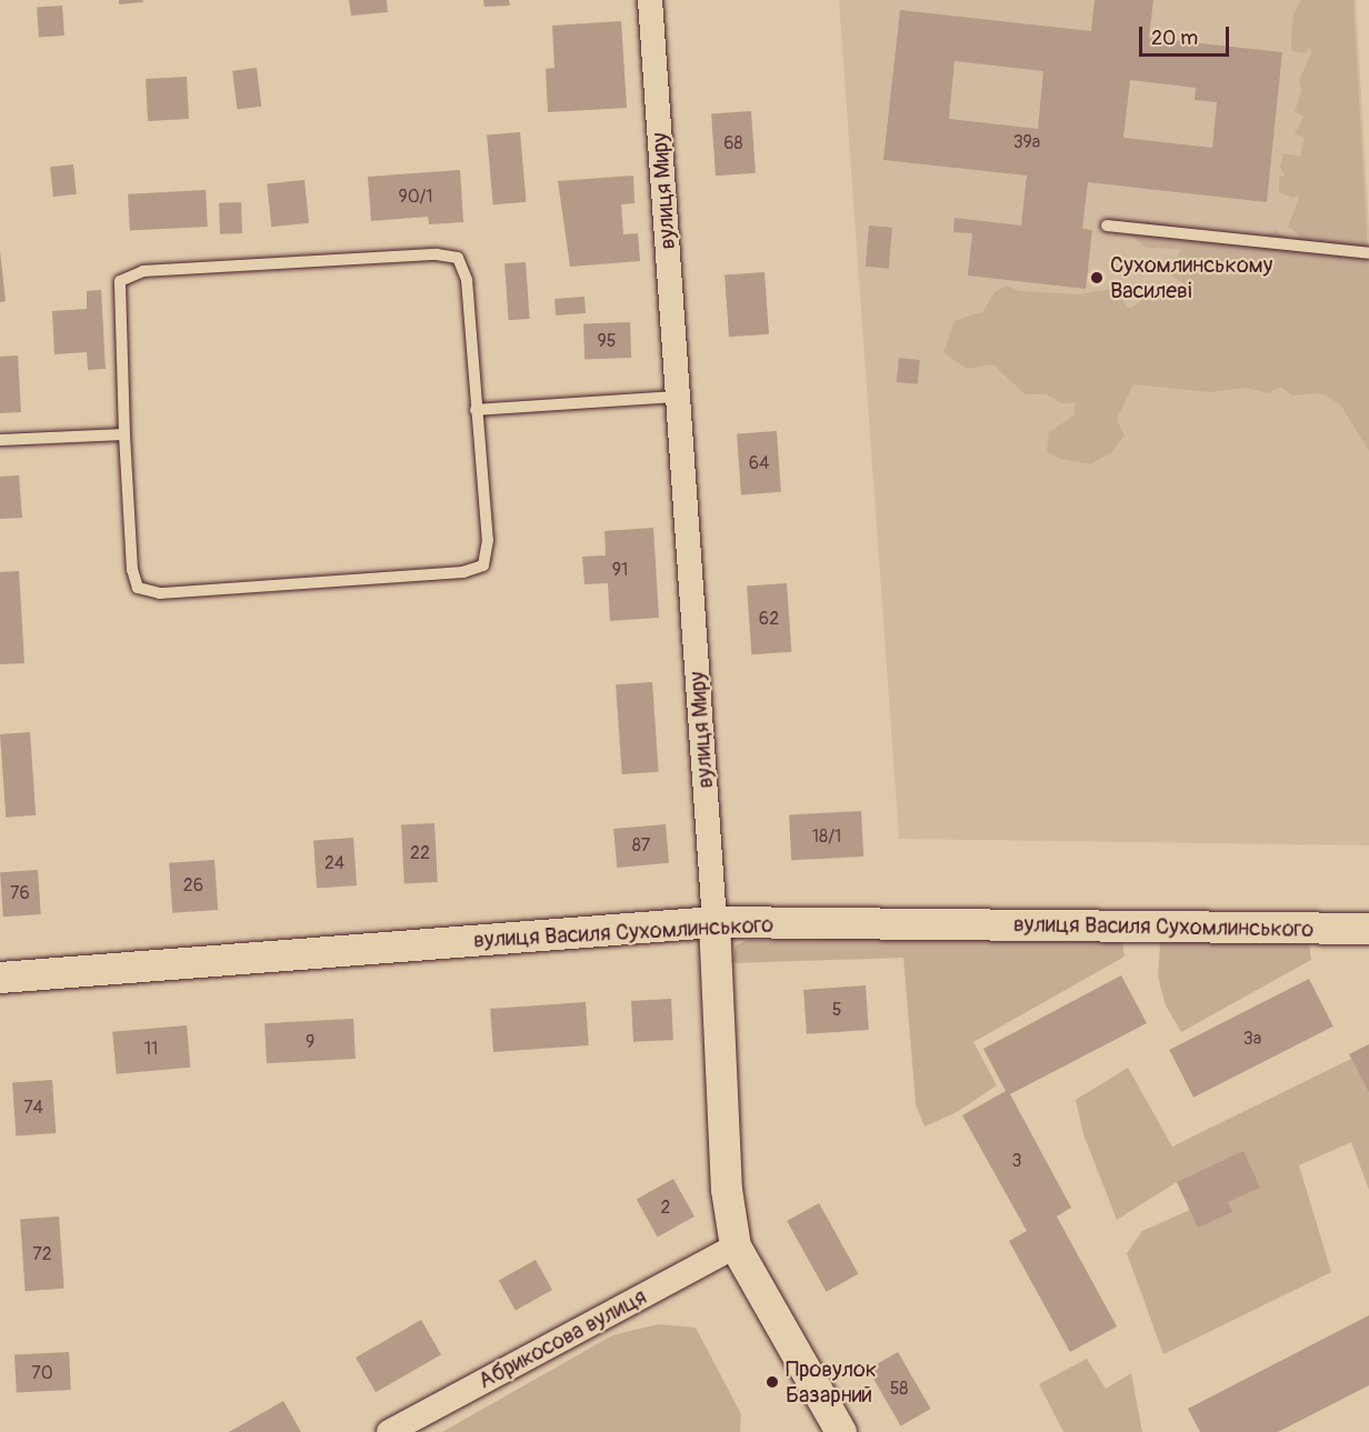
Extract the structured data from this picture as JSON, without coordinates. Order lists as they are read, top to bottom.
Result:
{
  "streets": {
    "street": ["вулиця Миру", "вулиця Василя Сухомлинського", "Абрикосова вулиця"]
  },
  "crossings": [
    ["вулиця Миру", "вулиця Василя Сухомлинського"],
    ["вулиця Миру", "Абрикосова вулиця"]
  ],
  "places": ["Сухомлинському Василеві", "Провулок Базарний"],
  "house_numbers": [
    "39а",
    "68",
    "90/1",
    "95",
    "64",
    "91",
    "62",
    "18/1",
    "87",
    "22",
    "24",
    "26",
    "76",
    "5",
    "3а",
    "9",
    "11",
    "74",
    "3",
    "2",
    "72",
    "70",
    "58"
  ],
  "scale_bar": "20 m"
}
